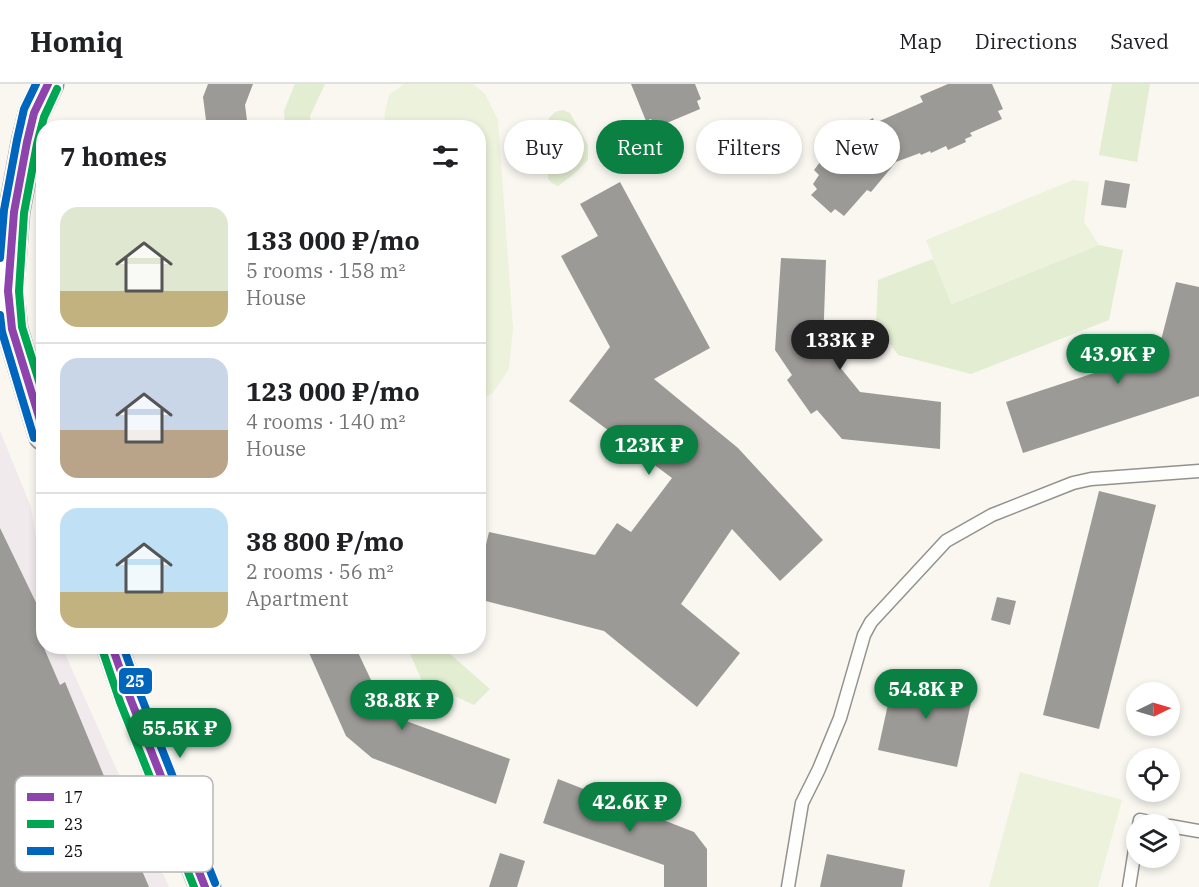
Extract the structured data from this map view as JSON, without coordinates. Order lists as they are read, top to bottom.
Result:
{
  "lines": ["transit line 17", "transit line 25", "transit line 23"],
  "legend": ["17", "23", "25"],
  "north": "right",
  "page": {
    "header": "Homiq",
    "nav": ["Map", "Directions", "Saved"],
    "chip": [
      "Buy",
      "Rent",
      "Filters",
      "New"
    ],
    "heading": "7 homes",
    "list": [
      {
        "name": "133 000 ₽/mo",
        "note": "5 rooms · 158 m² · House"
      },
      {
        "name": "123 000 ₽/mo",
        "note": "4 rooms · 140 m² · House"
      },
      {
        "name": "38 800 ₽/mo",
        "note": "2 rooms · 56 m² · Apartment"
      }
    ],
    "price": [
      "133K ₽",
      "43.9K ₽",
      "123K ₽",
      "54.8K ₽",
      "38.8K ₽",
      "55.5K ₽",
      "42.6K ₽"
    ]
  }
}
